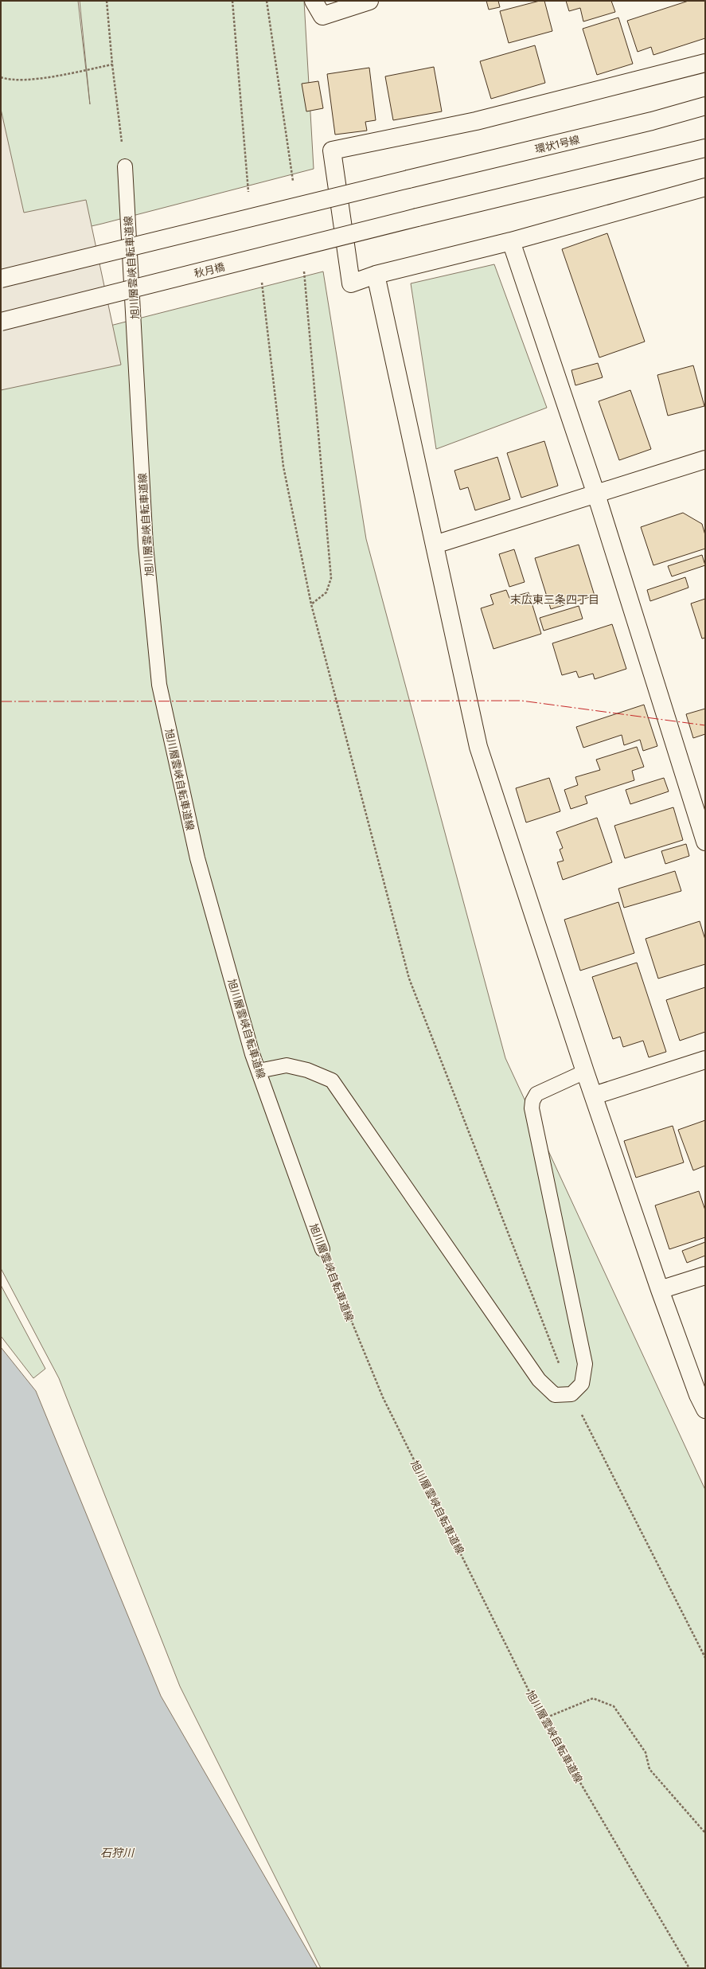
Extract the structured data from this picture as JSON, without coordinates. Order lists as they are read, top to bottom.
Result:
{
  "streets": {
    "street": ["環状1号線", "秋月橋"],
    "lane": ["旭川層雲峡自転車道線"]
  },
  "districts": ["末広東三条四丁目"],
  "water": ["石狩川"]
}
